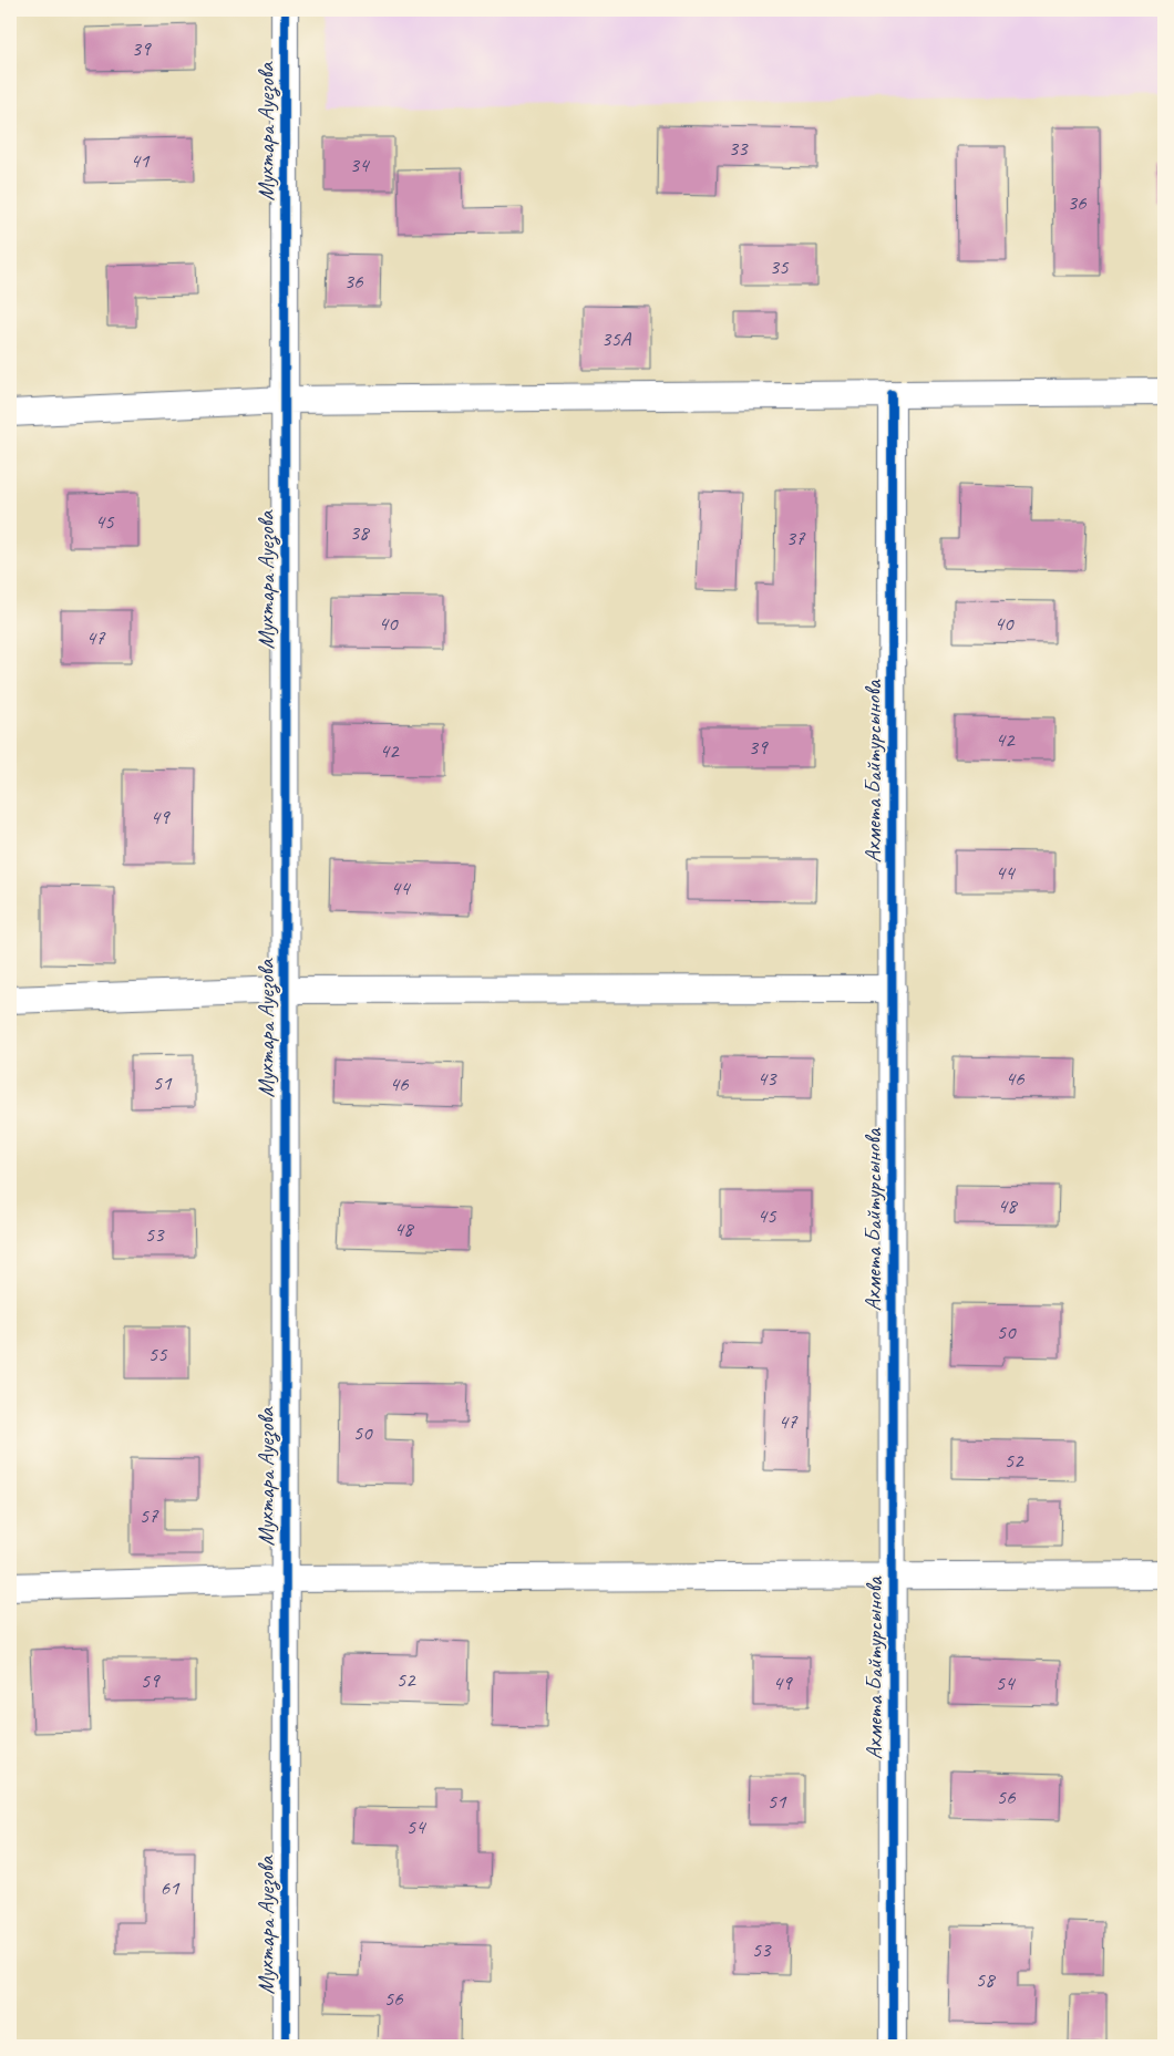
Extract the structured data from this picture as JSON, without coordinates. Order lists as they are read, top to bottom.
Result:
{
  "streets": {
    "street": ["Мухтара Ауезова", "Ахмета Байтурсынова"]
  },
  "house_numbers": [
    "39",
    "33",
    "41",
    "34",
    "36",
    "35",
    "36",
    "35А",
    "45",
    "38",
    "37",
    "40",
    "40",
    "47",
    "42",
    "39",
    "42",
    "49",
    "44",
    "44",
    "43",
    "46",
    "51",
    "46",
    "48",
    "45",
    "48",
    "53",
    "50",
    "55",
    "47",
    "50",
    "52",
    "57",
    "52",
    "59",
    "49",
    "54",
    "56",
    "51",
    "54",
    "61",
    "53",
    "58",
    "56"
  ]
}
